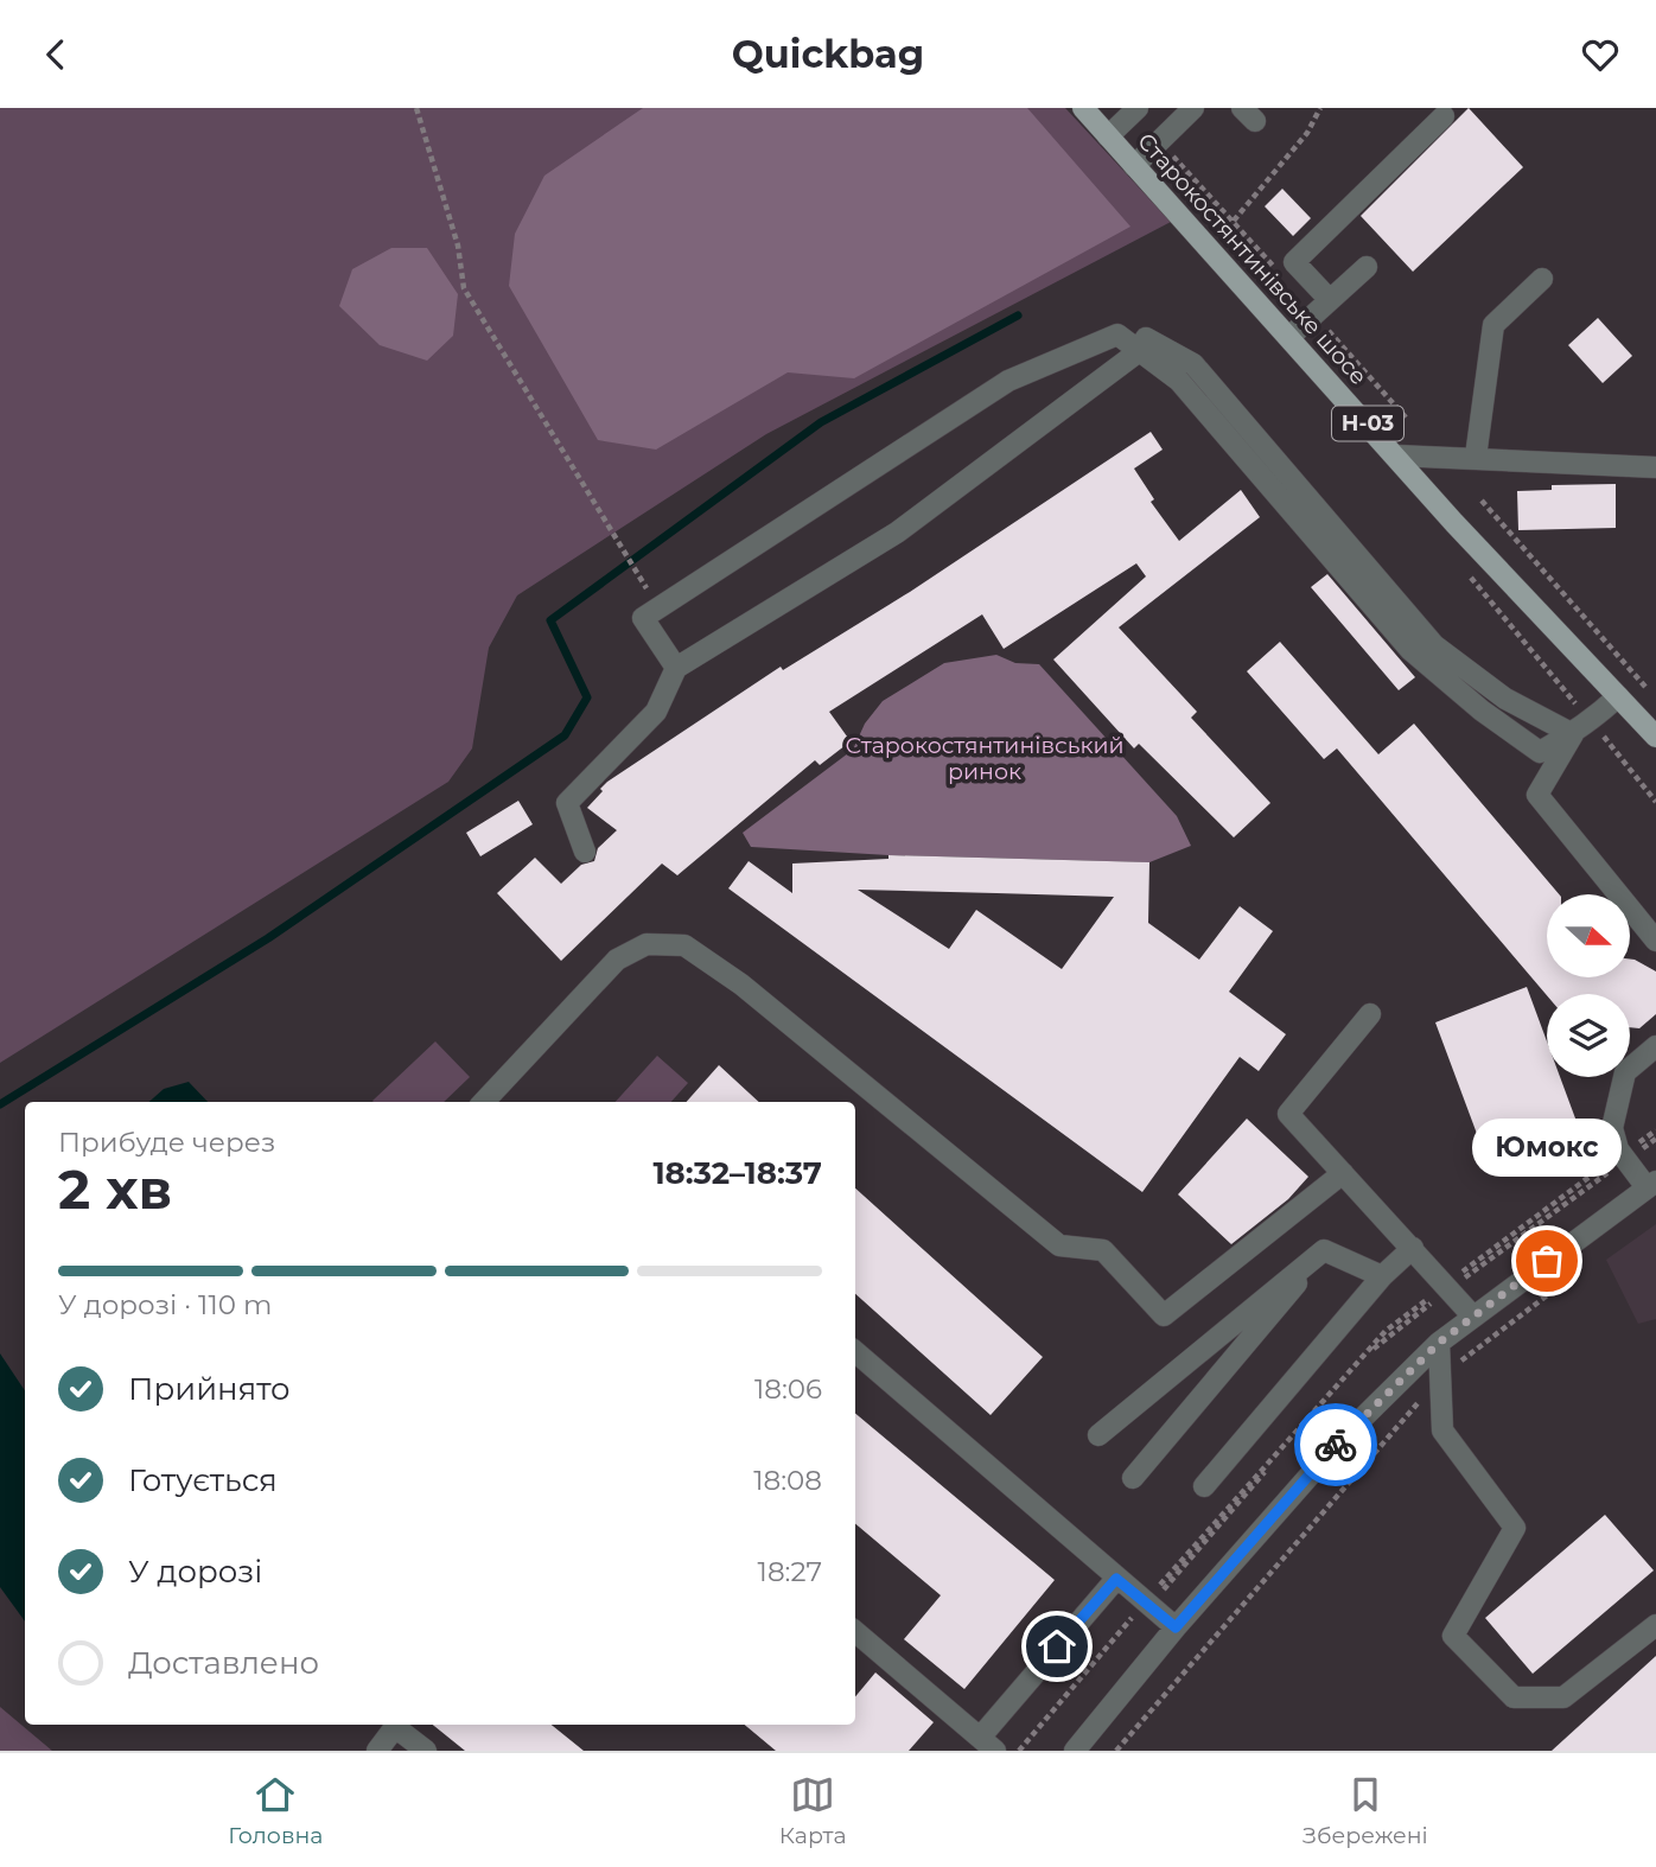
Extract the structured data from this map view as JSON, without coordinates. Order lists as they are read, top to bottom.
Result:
{
  "streets": {
    "main road": ["Старокостянтинівське шосе", "Н-03"]
  },
  "parks": ["Старокостянтинівський ринок"],
  "places": ["Юмокс"],
  "north": "right",
  "page": {
    "header": "Quickbag",
    "heading": ["2 хв", "Прибуде через", "18:32–18:37"],
    "bubble": "Юмокс",
    "bar": "У дорозі · 110 m",
    "list": [
      ["Прийнято", "18:06"],
      ["Готується", "18:08"],
      ["У дорозі", "18:27"],
      "Доставлено"
    ],
    "tabs": ["Головна", "Карта", "Збережені"]
  }
}
